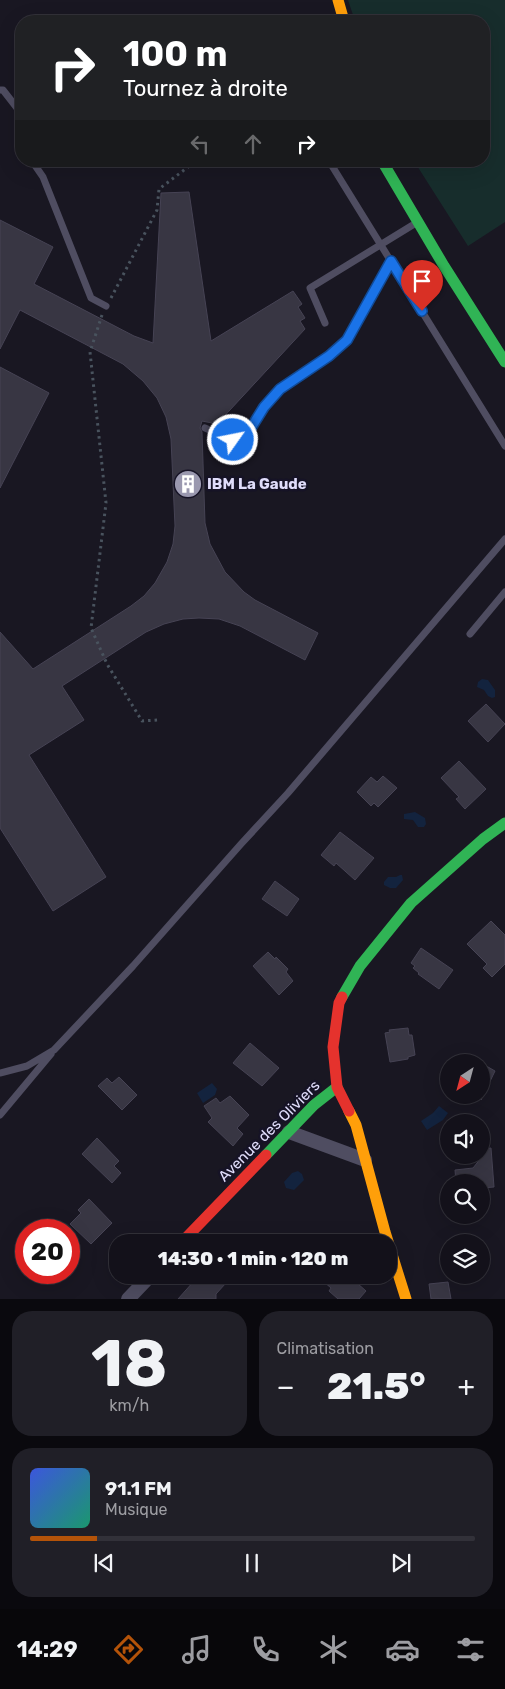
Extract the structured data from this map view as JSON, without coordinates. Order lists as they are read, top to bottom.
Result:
{
  "streets": {
    "street": ["Avenue des Oliviers"]
  },
  "places": {
    "building": ["IBM La Gaude"]
  },
  "north": "bottom left",
  "page": {
    "turn": ["100 m", "Tournez à droite"],
    "limit": "20",
    "trip": "14:30 · 1 min · 120 m",
    "tile": [
      ["18", "km/h"],
      "Climatisation"
    ],
    "heat": ["−", "21.5°", "+"],
    "song": ["91.1 FM", "Musique"],
    "tabs": "14:29"
  }
}
